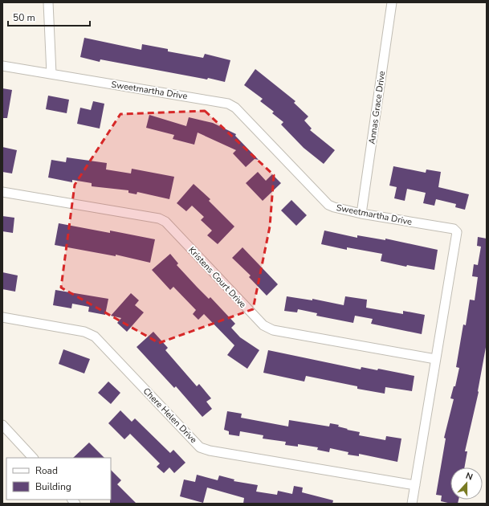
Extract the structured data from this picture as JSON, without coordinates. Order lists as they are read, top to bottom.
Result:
{
  "streets": {
    "street": [
      "Sweetmartha Drive",
      "Annas Grace Drive",
      "Kristens Court Drive",
      "Chere Helen Drive"
    ]
  },
  "crossings": [
    ["Sweetmartha Drive", "Annas Grace Drive"],
    ["Sweetmartha Drive", "Kristens Court Drive"],
    ["Sweetmartha Drive", "Chere Helen Drive"]
  ],
  "legend": ["Road", "Building"],
  "scale_bar": "50 m",
  "north": "top"
}
